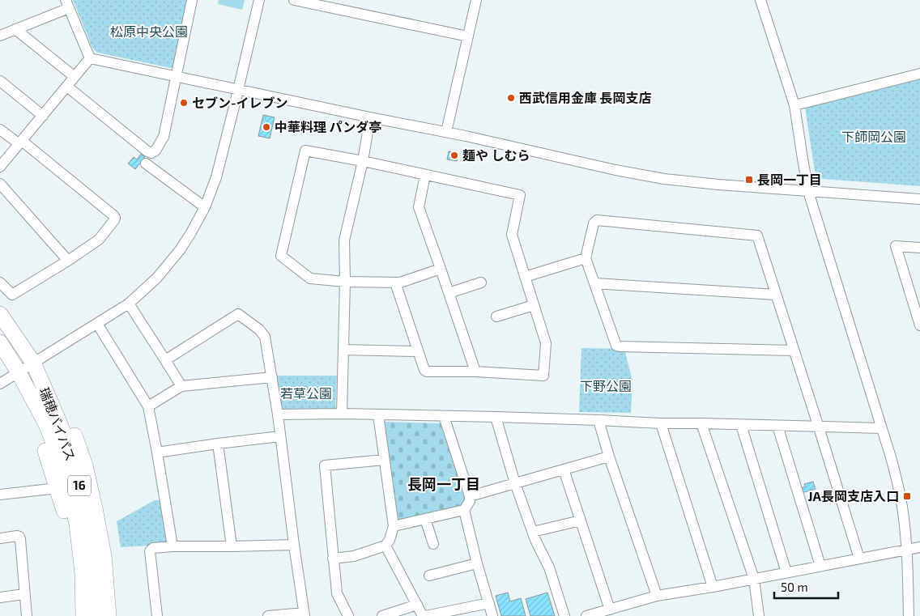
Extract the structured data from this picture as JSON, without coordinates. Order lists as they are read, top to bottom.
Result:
{
  "streets": {
    "highway": ["瑞穂バイパス", "16"]
  },
  "districts": ["長岡一丁目"],
  "parks": [
    "松原中央公園",
    "下師岡公園",
    "下野公園",
    "若草公園"
  ],
  "places": {
    "other": [
      "西武信用金庫 長岡支店",
      "セブン-イレブン",
      "中華料理 パンダ亭",
      "麺や しむら"
    ],
    "transit": ["長岡一丁目", "JA長岡支店入口"]
  },
  "scale_bar": "50 m"
}
